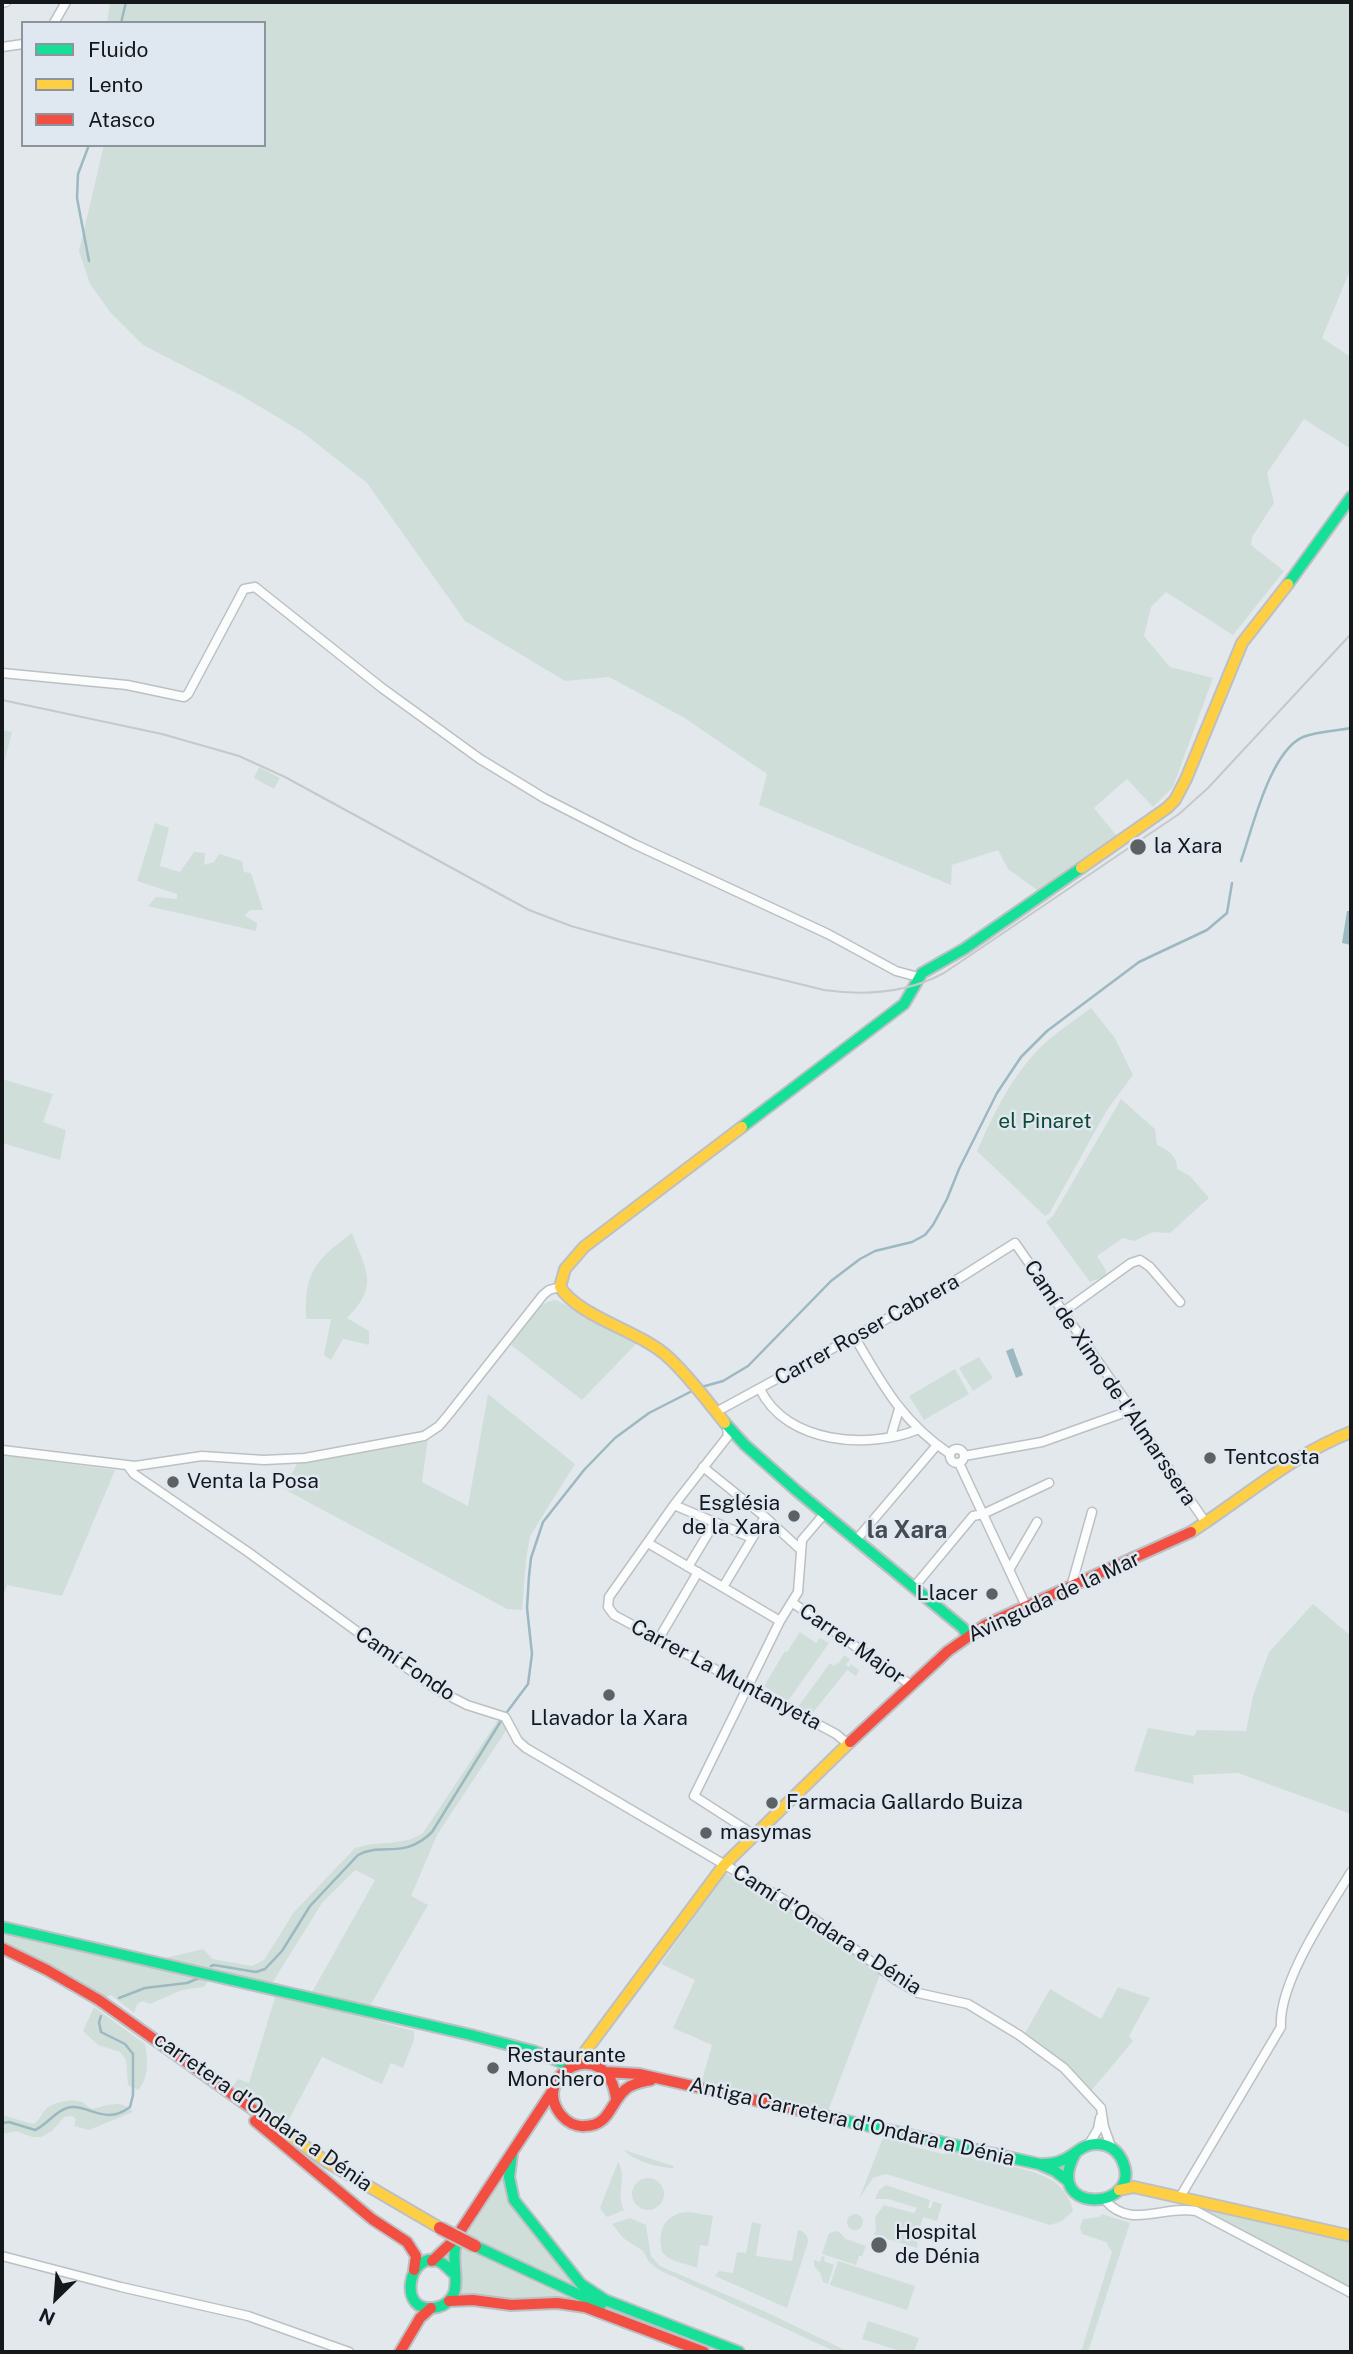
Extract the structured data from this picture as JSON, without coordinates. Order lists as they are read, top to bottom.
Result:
{
  "streets": {
    "main road": ["Avinguda de la Mar", "carretera d'Ondara a Dénia", "Antiga Carretera d'Ondara a Dénia"],
    "street": [
      "Carrer Roser Cabrera",
      "Camí de Ximo de l'Almarssera",
      "Carrer Major",
      "Camí Fondo",
      "Carrer La Muntanyeta",
      "Camí d’Ondara a Dénia"
    ]
  },
  "crossings": [
    ["Carrer Roser Cabrera", "Camí de Ximo de l'Almarssera"],
    ["Camí de Ximo de l'Almarssera", "Avinguda de la Mar"],
    ["Avinguda de la Mar", "Carrer Major"],
    ["Avinguda de la Mar", "Camí Fondo"],
    ["Avinguda de la Mar", "Carrer La Muntanyeta"],
    ["Avinguda de la Mar", "Camí d’Ondara a Dénia"],
    ["Avinguda de la Mar", "Antiga Carretera d'Ondara a Dénia"],
    ["Camí Fondo", "Camí d’Ondara a Dénia"]
  ],
  "districts": ["la Xara"],
  "parks": ["el Pinaret"],
  "places": [
    "la Xara",
    "Tentcosta",
    "Venta la Posa",
    "Església de la Xara",
    "Llacer",
    "Llavador la Xara",
    "Farmacia Gallardo Buiza",
    "masymas",
    "Restaurante Monchero",
    "Hospital de Dénia"
  ],
  "legend": ["Fluido", "Lento", "Atasco"],
  "north": "bottom left"
}
